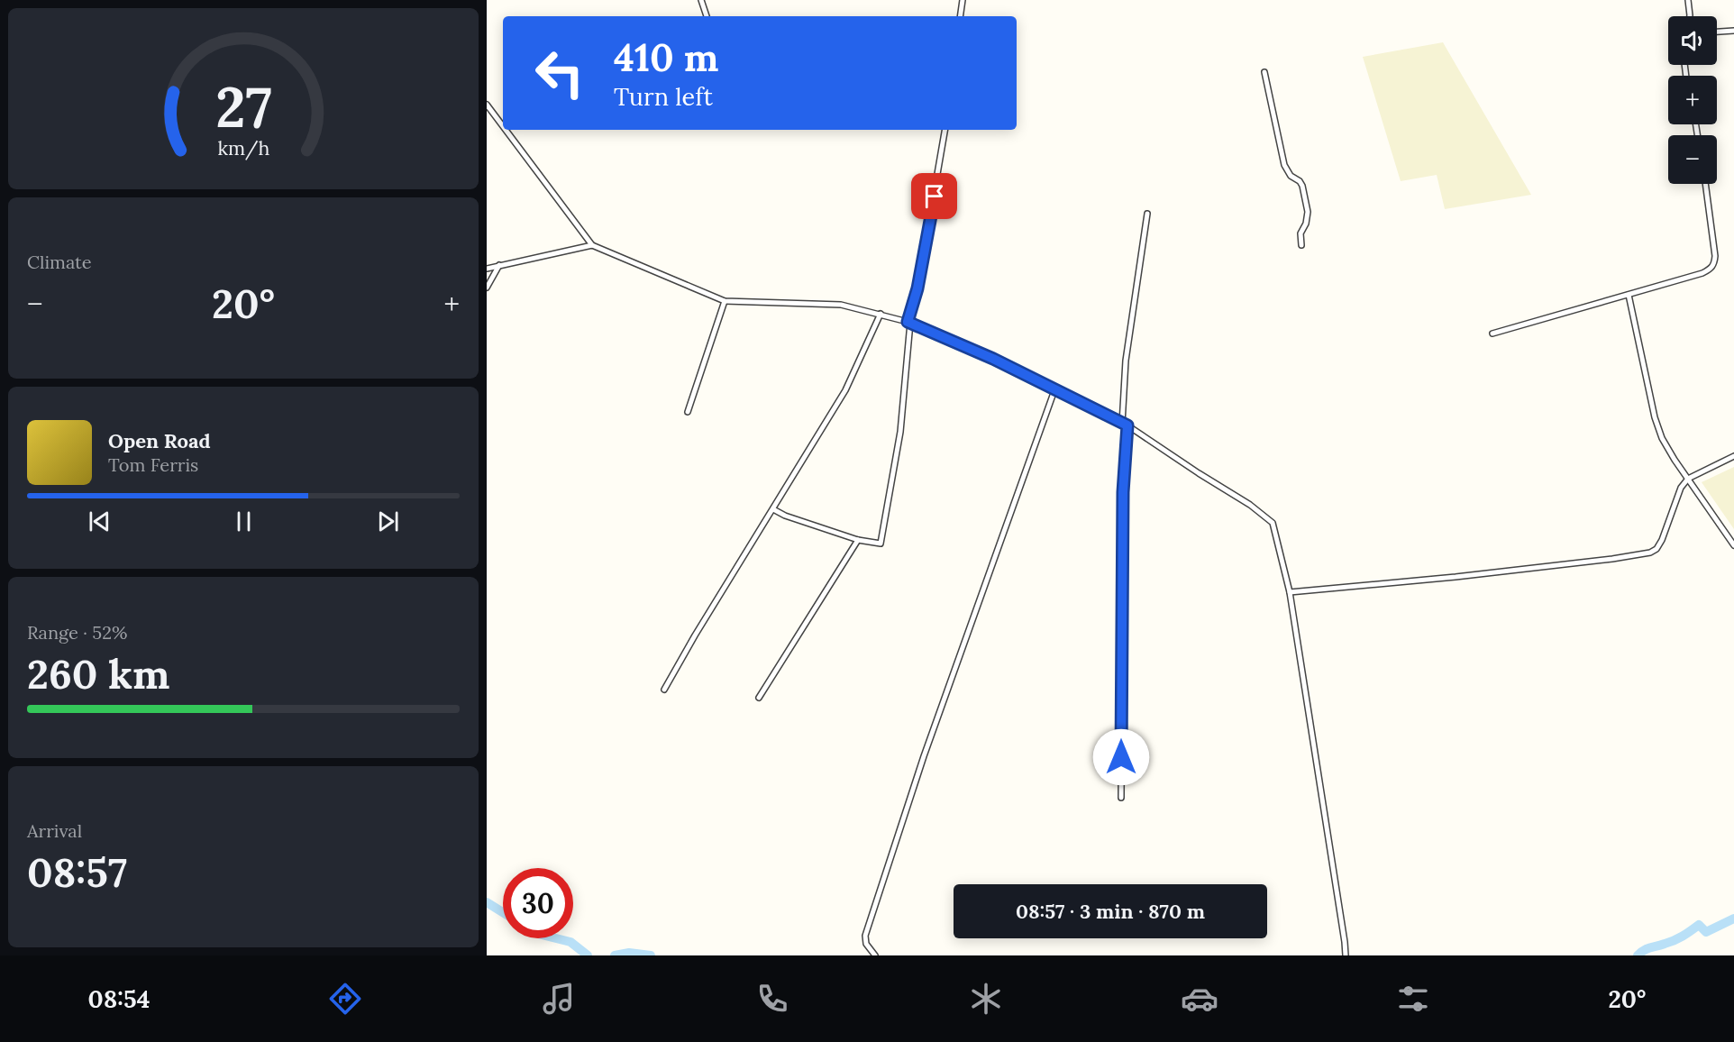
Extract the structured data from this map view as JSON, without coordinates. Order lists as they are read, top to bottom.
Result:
{
  "page": {
    "map_buttons": ["+", "−"],
    "turn": ["410 m", "Turn left"],
    "tile": [
      "Climate",
      ["Range · 52%", "260 km"],
      ["Arrival", "08:57"]
    ],
    "heat": ["−", "20°", "+"],
    "song": ["Open Road", "Tom Ferris"],
    "limit": "30",
    "trip": "08:57 · 3 min · 870 m",
    "tabs": ["08:54", "20°"],
    "gauge": ["27", "km/h"]
  }
}
